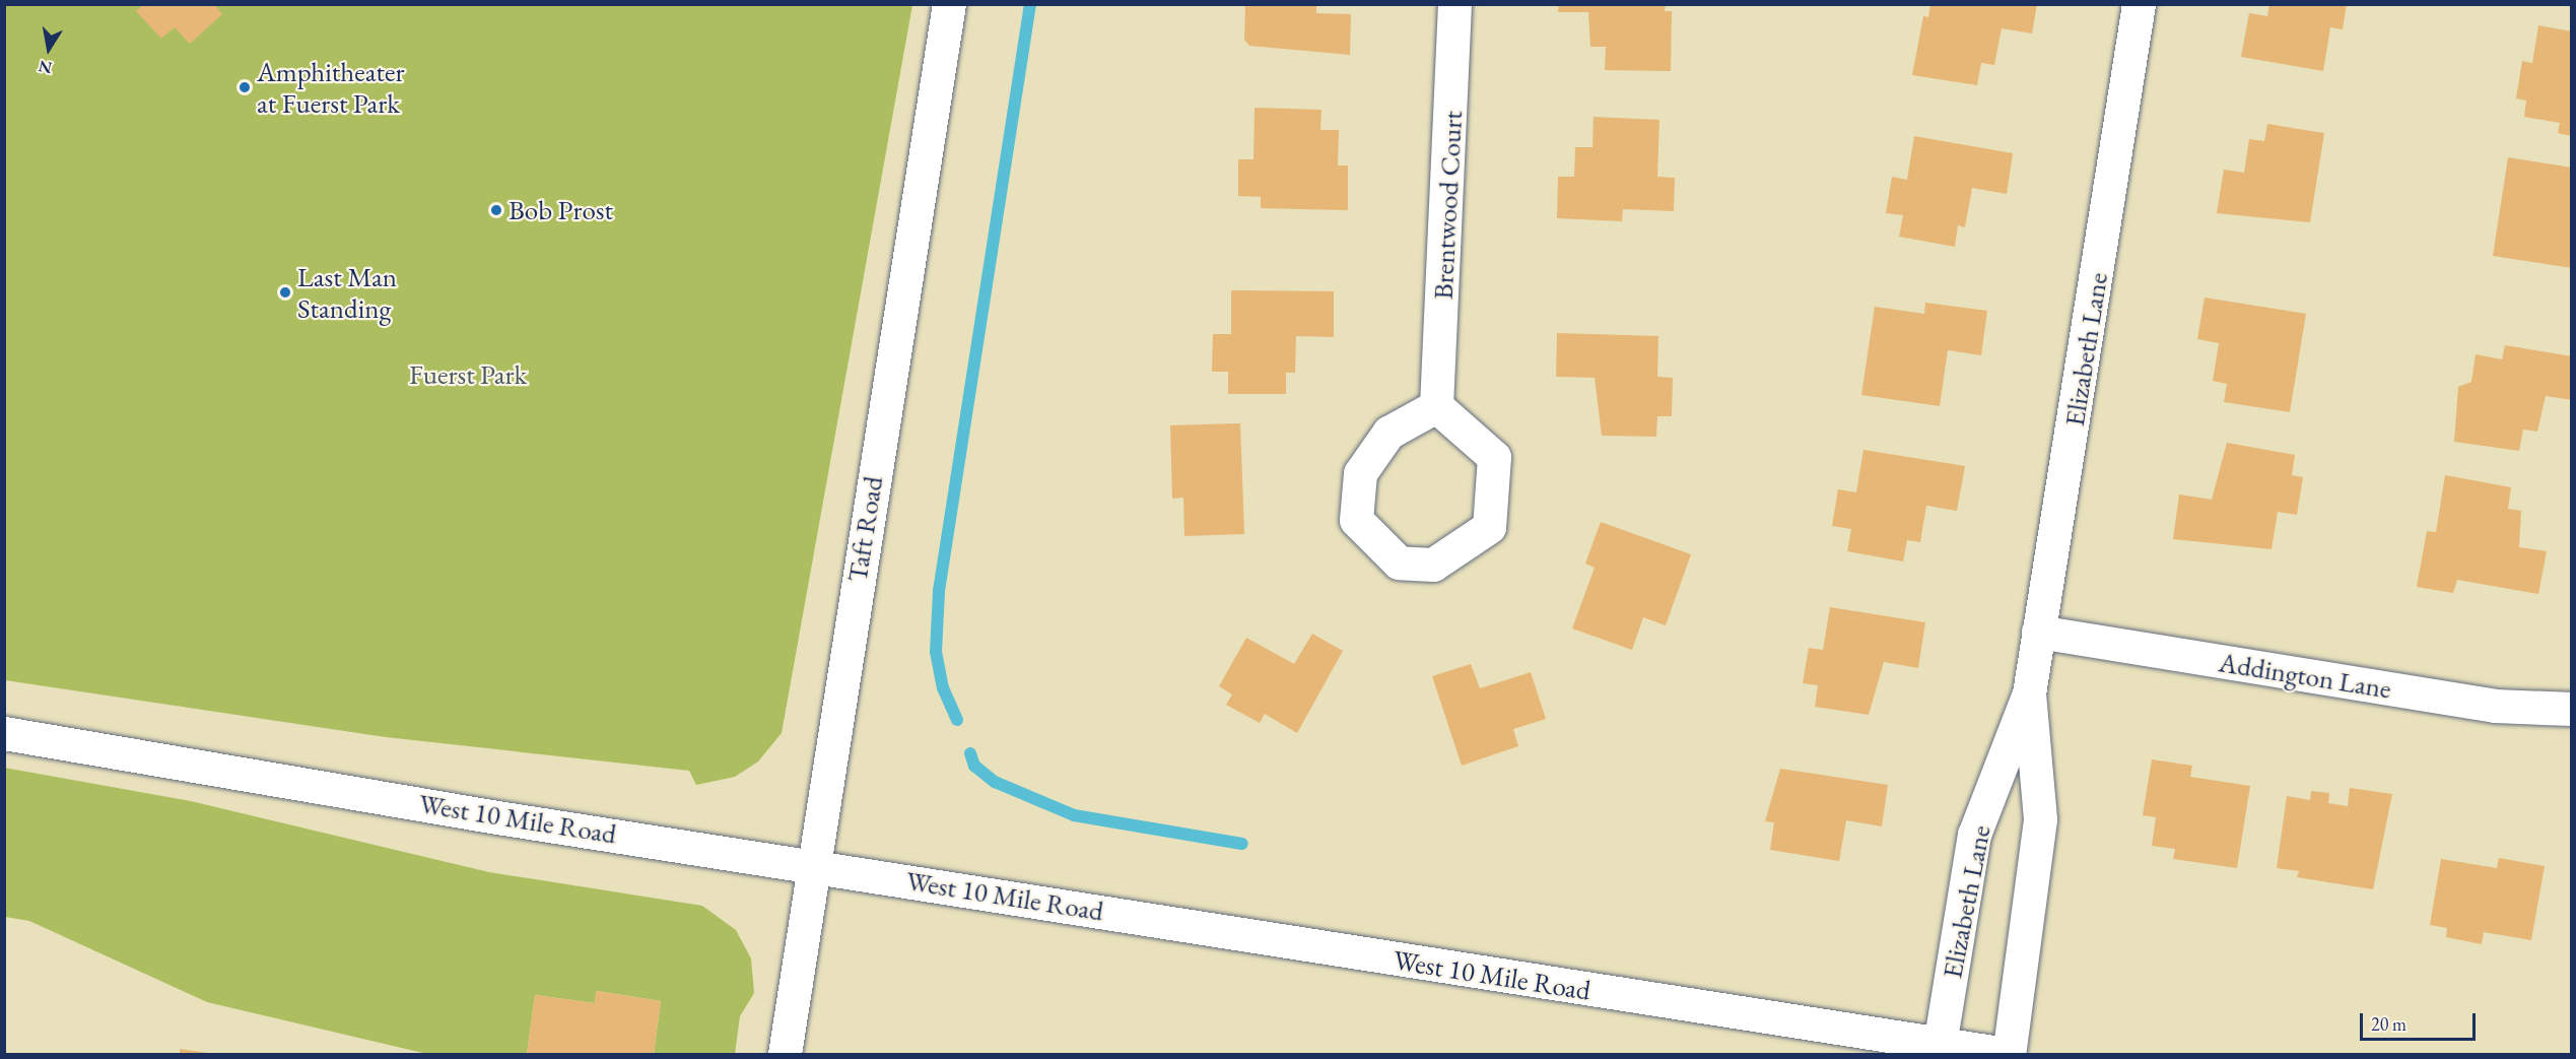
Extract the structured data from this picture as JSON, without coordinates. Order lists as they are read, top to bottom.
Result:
{
  "streets": {
    "street": [
      "Brentwood Court",
      "Elizabeth Lane",
      "Taft Road",
      "Addington Lane",
      "West 10 Mile Road"
    ]
  },
  "crossings": [
    ["Elizabeth Lane", "Addington Lane"],
    ["Elizabeth Lane", "West 10 Mile Road"],
    ["Taft Road", "West 10 Mile Road"]
  ],
  "parks": ["Fuerst Park"],
  "places": ["Amphitheater at Fuerst Park", "Bob Prost", "Last Man Standing"],
  "scale_bar": "20 m",
  "north": "bottom"
}
